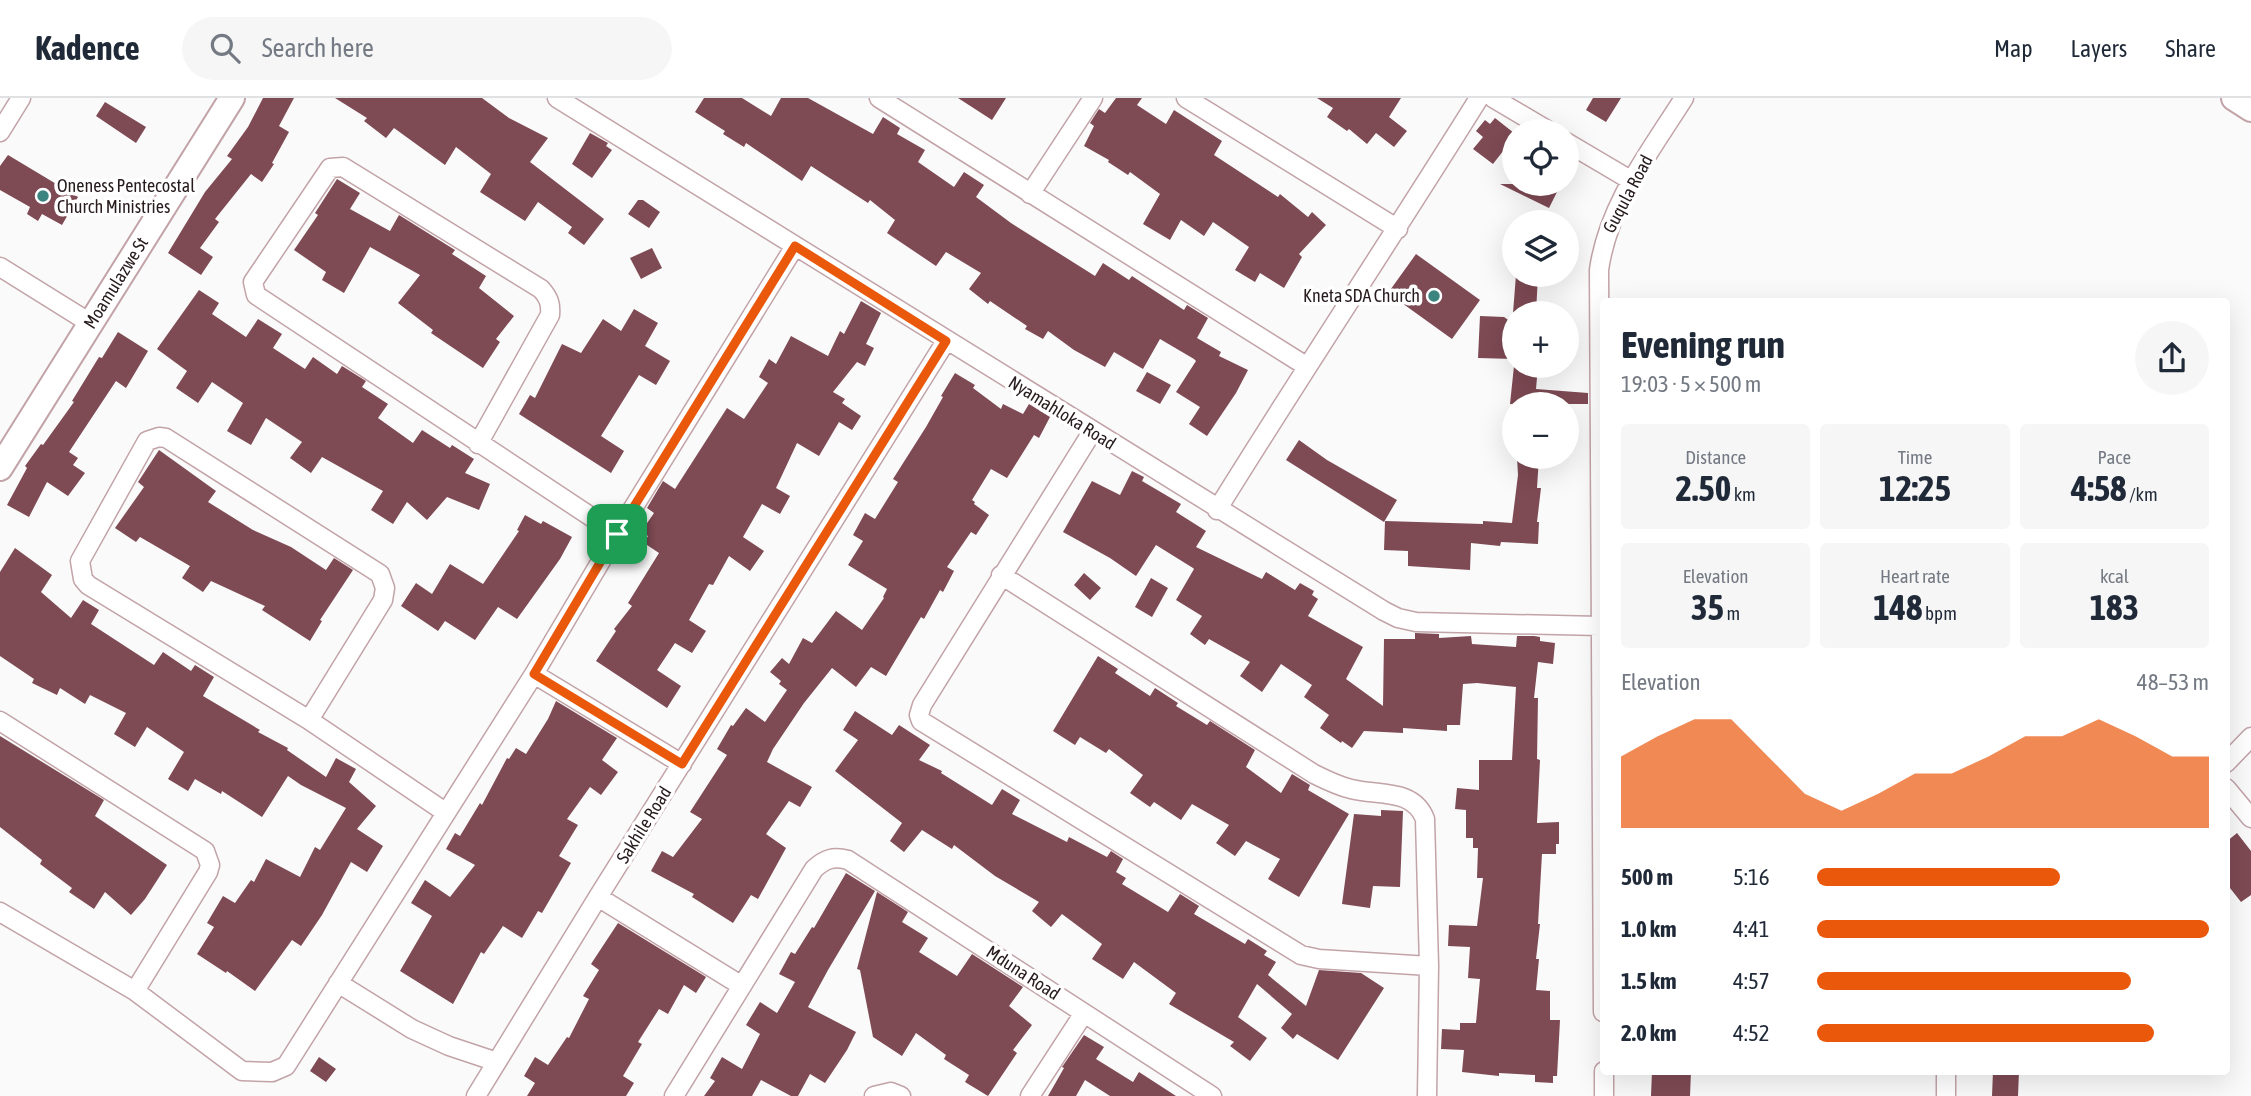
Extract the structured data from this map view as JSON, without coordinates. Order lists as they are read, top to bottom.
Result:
{
  "streets": {
    "street": [
      "Guqula Road",
      "Moamulazwe St",
      "Nyamahloka Road",
      "Sakhile Road",
      "Mduna Road"
    ]
  },
  "crossings": [
    ["Guqula Road", "Nyamahloka Road"],
    ["Nyamahloka Road", "Sakhile Road"]
  ],
  "places": ["Oneness Pentecostal Church Ministries", "Kneta SDA Church"],
  "page": {
    "header": "Kadence",
    "search": "Search here",
    "nav": ["Map", "Layers", "Share"],
    "map_buttons": ["+", "−"],
    "heading": ["Evening run", "19:03 · 5 × 500 m"],
    "stats": [
      ["Distance", "2.50 km"],
      ["Time", "12:25"],
      ["Pace", "4:58 /km"],
      ["Elevation", "35 m"],
      ["Heart rate", "148 bpm"],
      ["kcal", "183"]
    ],
    "chart": ["Elevation", "48–53 m"],
    "list": [
      {
        "name": "500 m",
        "note": "5:16"
      },
      {
        "name": "1.0 km",
        "note": "4:41"
      },
      {
        "name": "1.5 km",
        "note": "4:57"
      },
      {
        "name": "2.0 km",
        "note": "4:52"
      }
    ]
  }
}
